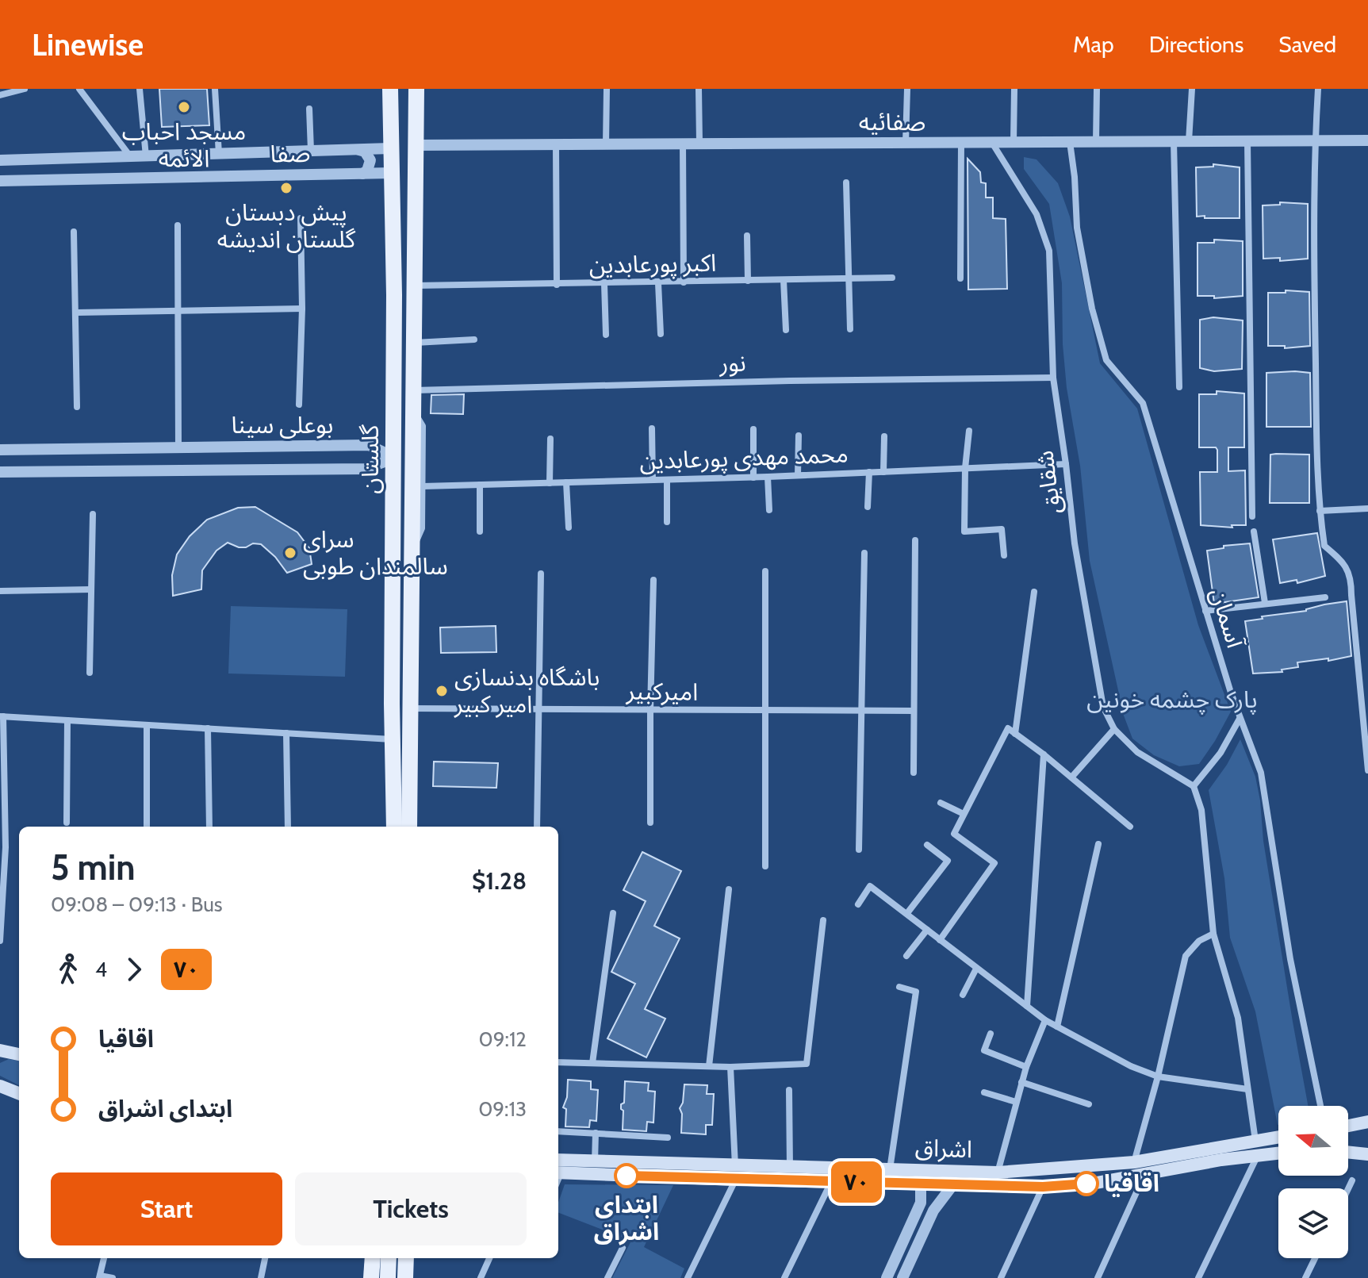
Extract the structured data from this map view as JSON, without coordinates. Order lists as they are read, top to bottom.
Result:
{
  "streets": {
    "main road": ["گلستان", "اشراق"],
    "street": [
      "صفائیه",
      "صفا",
      "اکبر پورعابدین",
      "نور",
      "بوعلی سینا",
      "محمد مهدی پورعابدین",
      "شقایق",
      "آسمان",
      "امیرکبیر"
    ]
  },
  "crossings": [
    ["صفائیه", "گلستان"],
    ["صفائیه", "شقایق"],
    ["صفائیه", "آسمان"],
    ["صفا", "گلستان"],
    ["اکبر پورعابدین", "گلستان"],
    ["نور", "گلستان"],
    ["نور", "شقایق"],
    ["بوعلی سینا", "گلستان"],
    ["محمد مهدی پورعابدین", "شقایق"],
    ["گلستان", "امیرکبیر"]
  ],
  "parks": ["پارک چشمه خونین"],
  "places": [
    "مسجد احباب الائمه",
    "پیش دبستان گلستان اندیشه",
    "سرای سالمندان طوبی",
    "باشگاه بدنسازی امیر کبیر",
    "ابتدای اشراق",
    "اقاقیا"
  ],
  "lines": ["bus line ۷۰"],
  "north": "left",
  "page": {
    "header": "Linewise",
    "nav": ["Map", "Directions", "Saved"],
    "on_map": "۷۰",
    "heading": ["5 min", "09:08 – 09:13 · Bus", "$1.28"],
    "legs": ["4", "۷۰"],
    "list": [
      {
        "name": "اقاقیا",
        "value": "09:12"
      },
      {
        "name": "ابتدای اشراق",
        "value": "09:13"
      }
    ],
    "buttons": ["Start", "Tickets"]
  }
}
